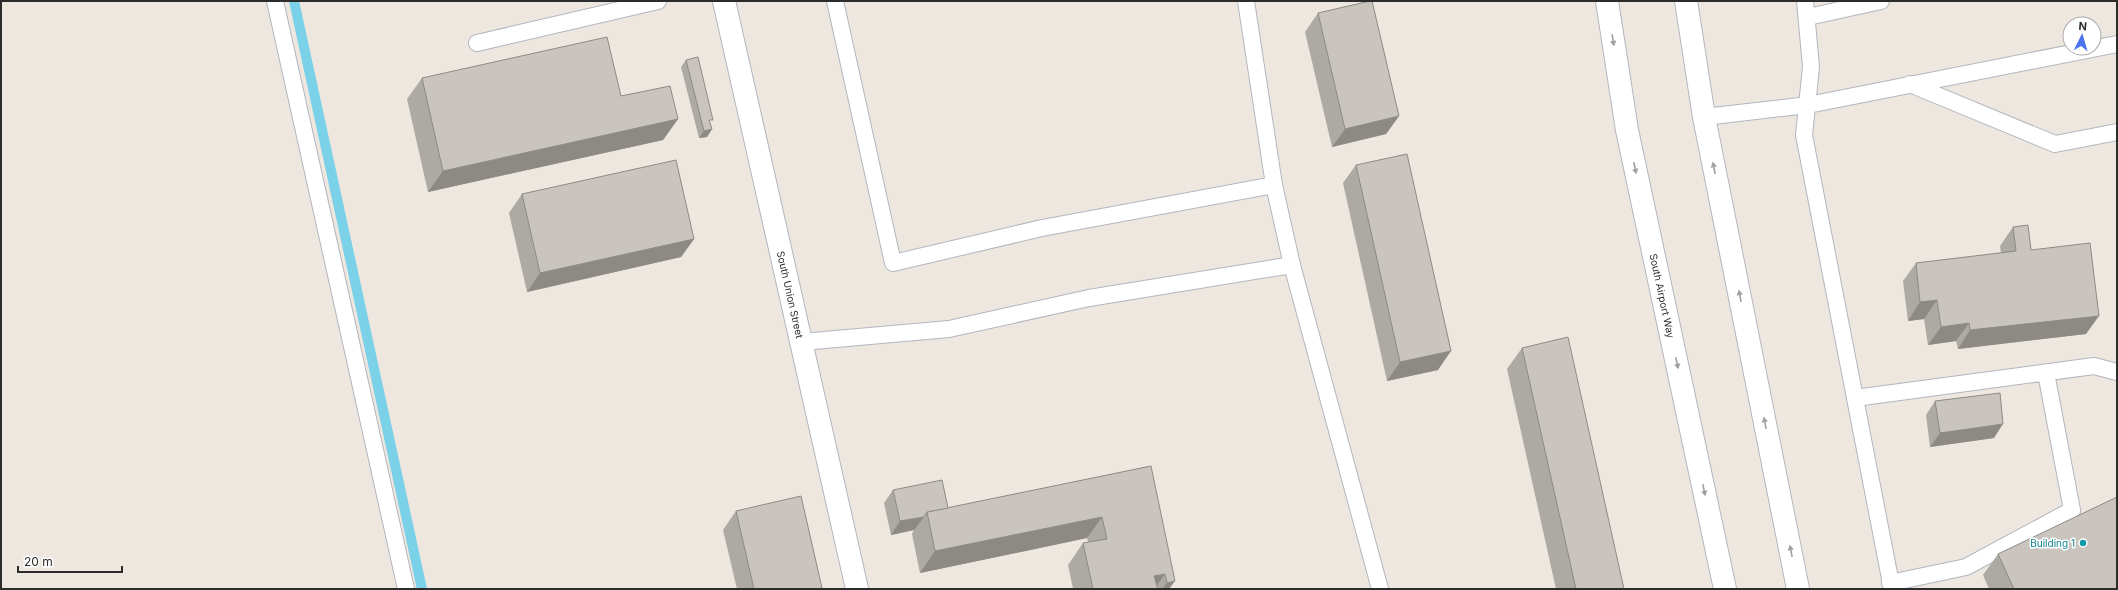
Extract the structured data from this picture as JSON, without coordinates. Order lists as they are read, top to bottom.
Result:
{
  "streets": {
    "main road": ["South Union Street", "South Airport Way"]
  },
  "places": ["Building 1"],
  "scale_bar": "20 m",
  "north": "top"
}
